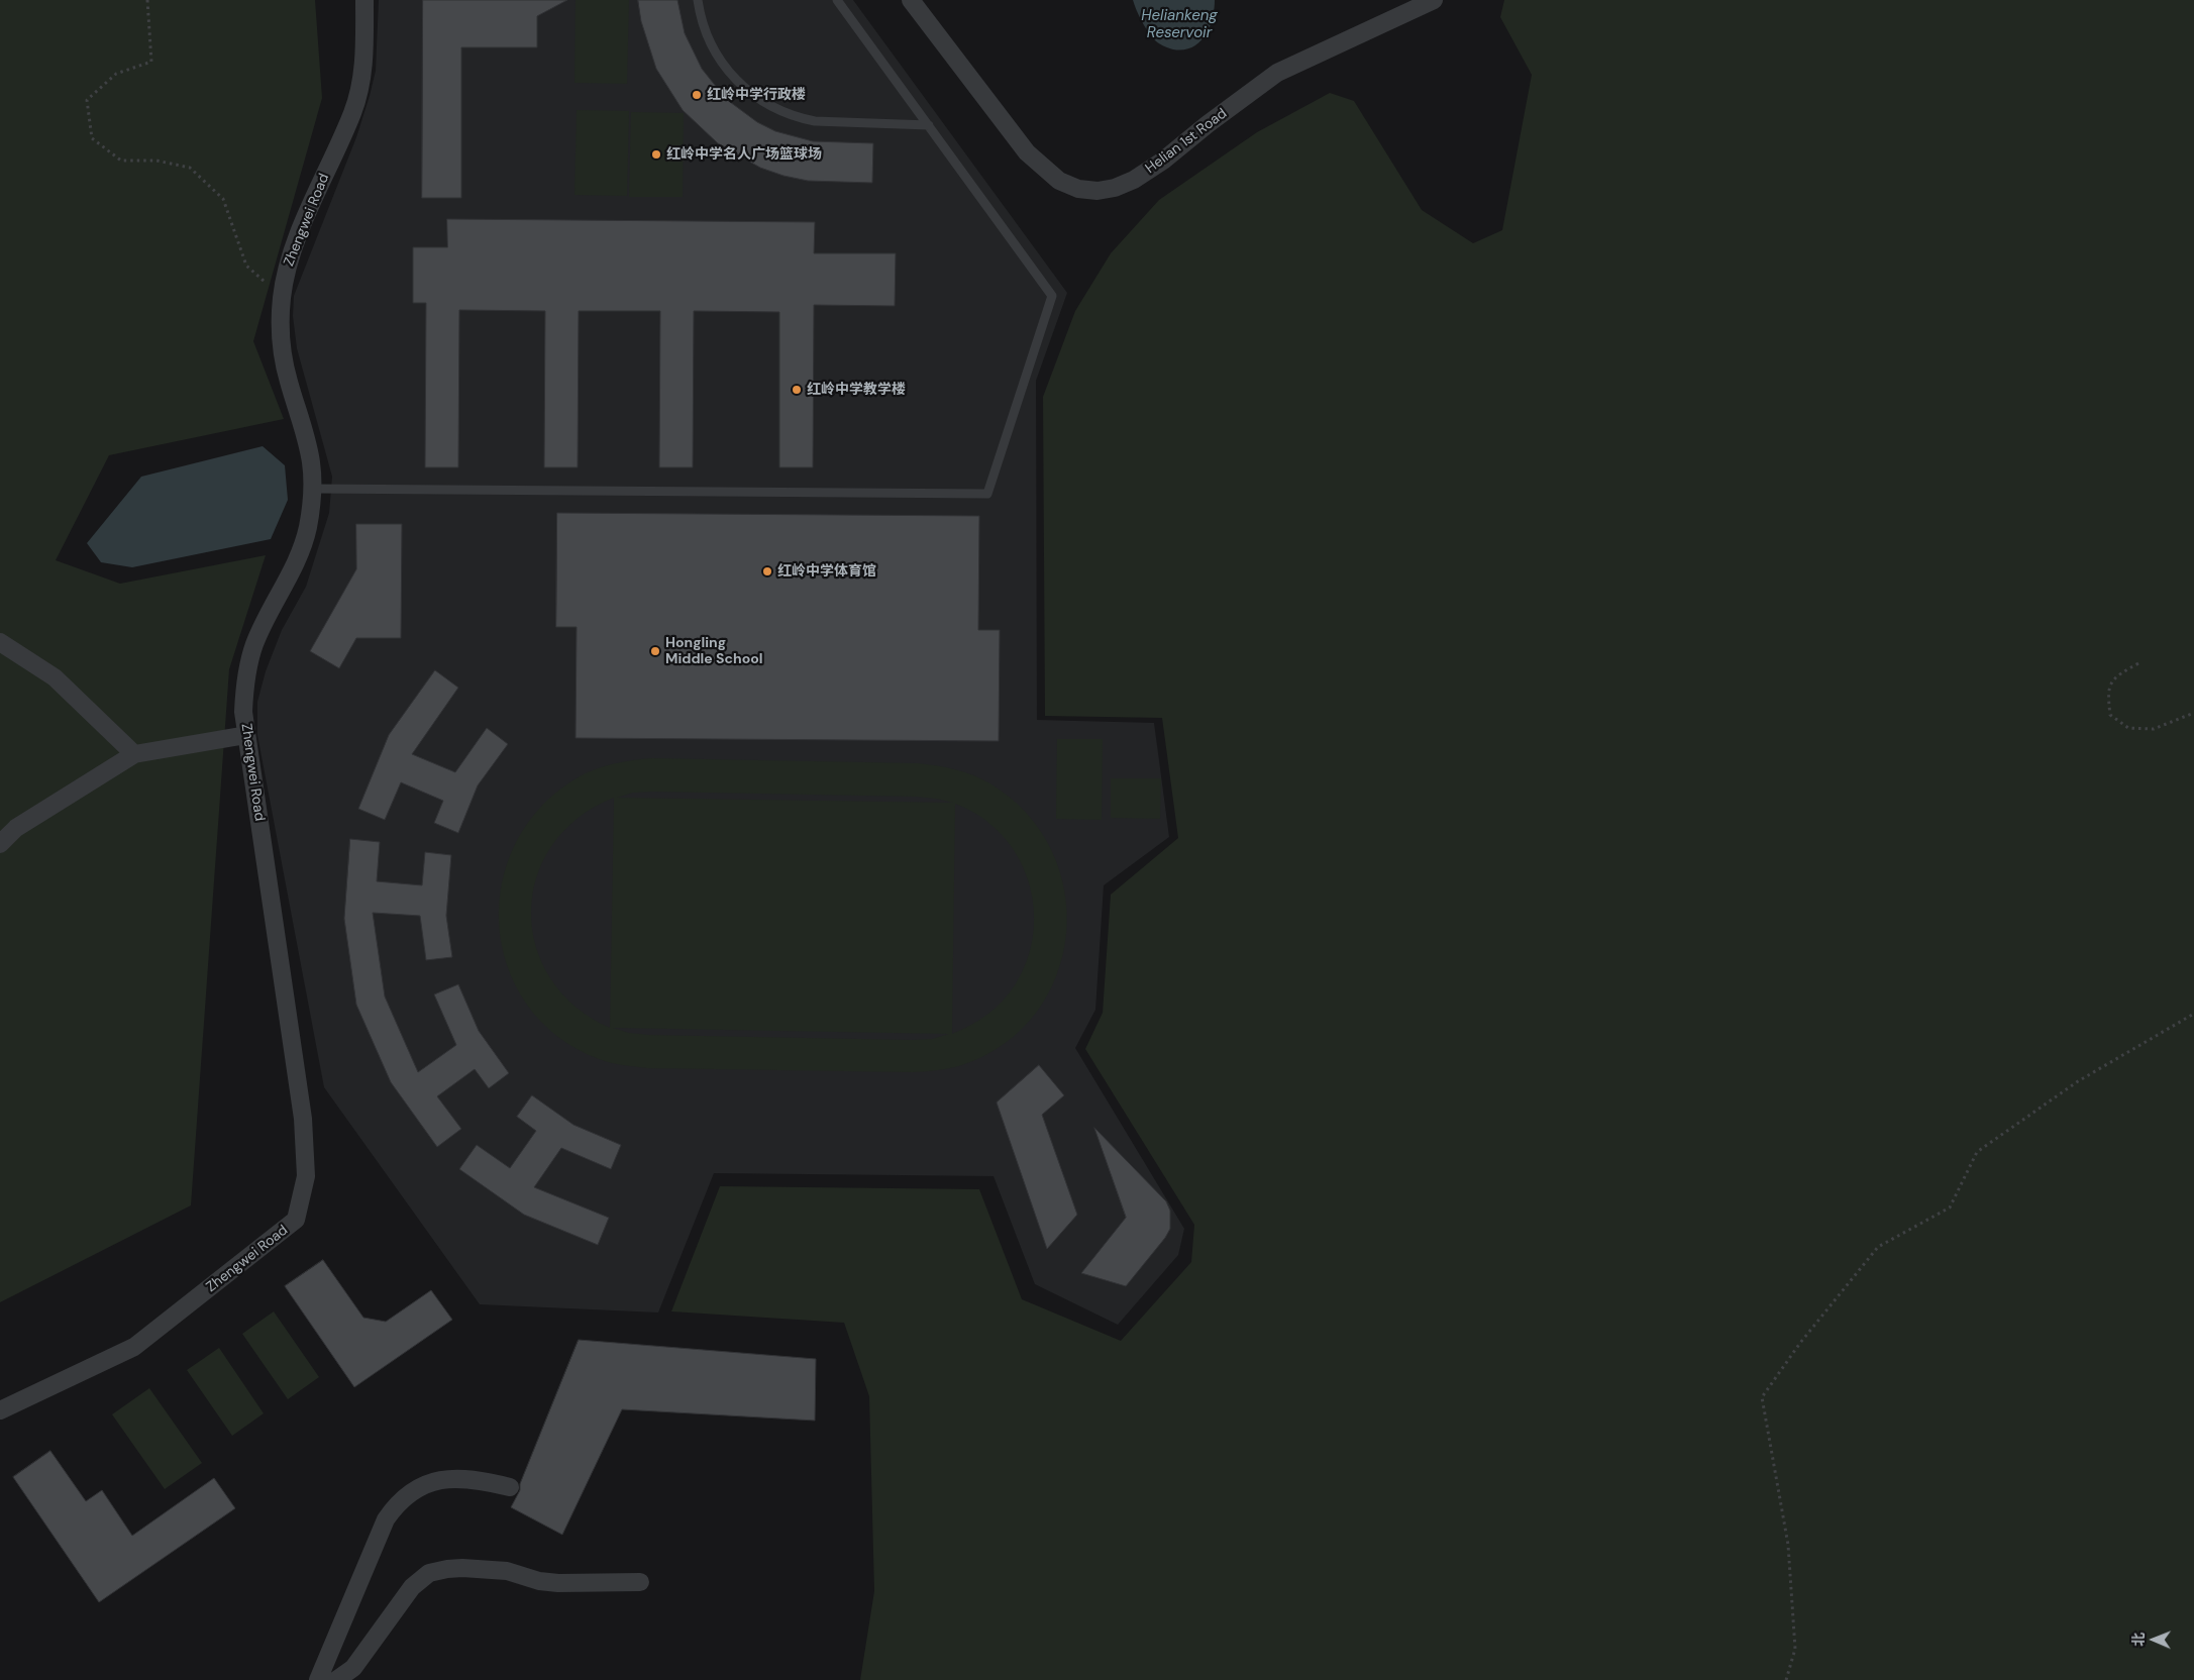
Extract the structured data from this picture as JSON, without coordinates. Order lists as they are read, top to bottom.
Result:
{
  "streets": {
    "street": ["Helian 1st Road", "Zhengwei Road"]
  },
  "water": ["Heliankeng Reservoir"],
  "places": [
    "红岭中学行政楼",
    "红岭中学名人广场篮球场",
    "红岭中学教学楼",
    "红岭中学体育馆",
    "Hongling Middle School"
  ],
  "north": "left"
}
